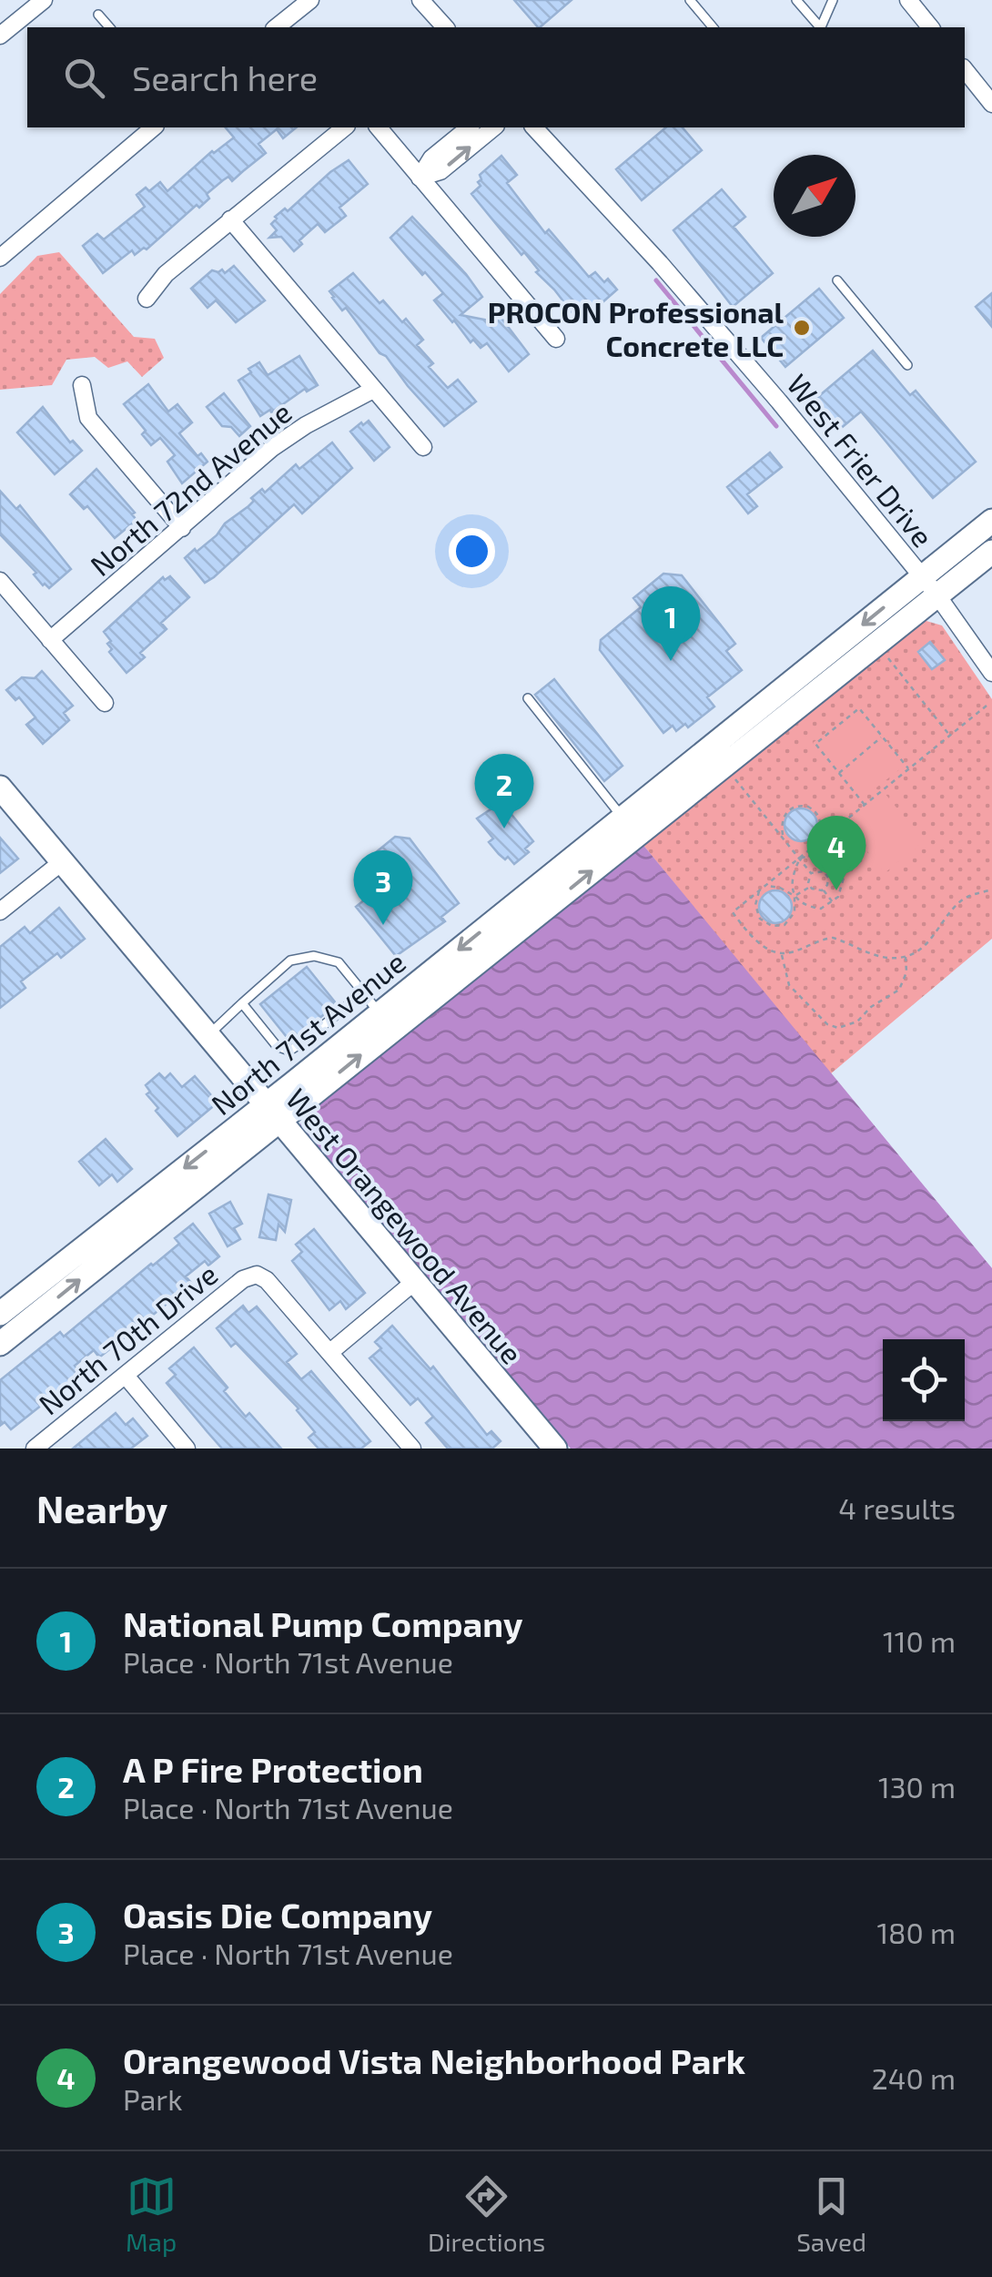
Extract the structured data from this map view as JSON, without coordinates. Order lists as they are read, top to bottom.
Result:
{
  "streets": {
    "street": [
      "West Frier Drive",
      "North 72nd Avenue",
      "North 71st Avenue",
      "West Orangewood Avenue",
      "North 70th Drive"
    ]
  },
  "crossings": [
    ["West Frier Drive", "North 71st Avenue"],
    ["North 71st Avenue", "West Orangewood Avenue"]
  ],
  "places": ["PROCON Professional Concrete LLC"],
  "north": "top right",
  "page": {
    "search": "Search here",
    "pins": [
      "1",
      "2",
      "4",
      "3"
    ],
    "heading": ["Nearby", "4 results"],
    "list": [
      {
        "mark": "1",
        "name": "National Pump Company",
        "note": "Place · North 71st Avenue",
        "value": "110 m"
      },
      {
        "mark": "2",
        "name": "A P Fire Protection",
        "note": "Place · North 71st Avenue",
        "value": "130 m"
      },
      {
        "mark": "3",
        "name": "Oasis Die Company",
        "note": "Place · North 71st Avenue",
        "value": "180 m"
      },
      {
        "mark": "4",
        "name": "Orangewood Vista Neighborhood Park",
        "note": "Park",
        "value": "240 m"
      }
    ],
    "nav": ["Map", "Directions", "Saved"]
  }
}
